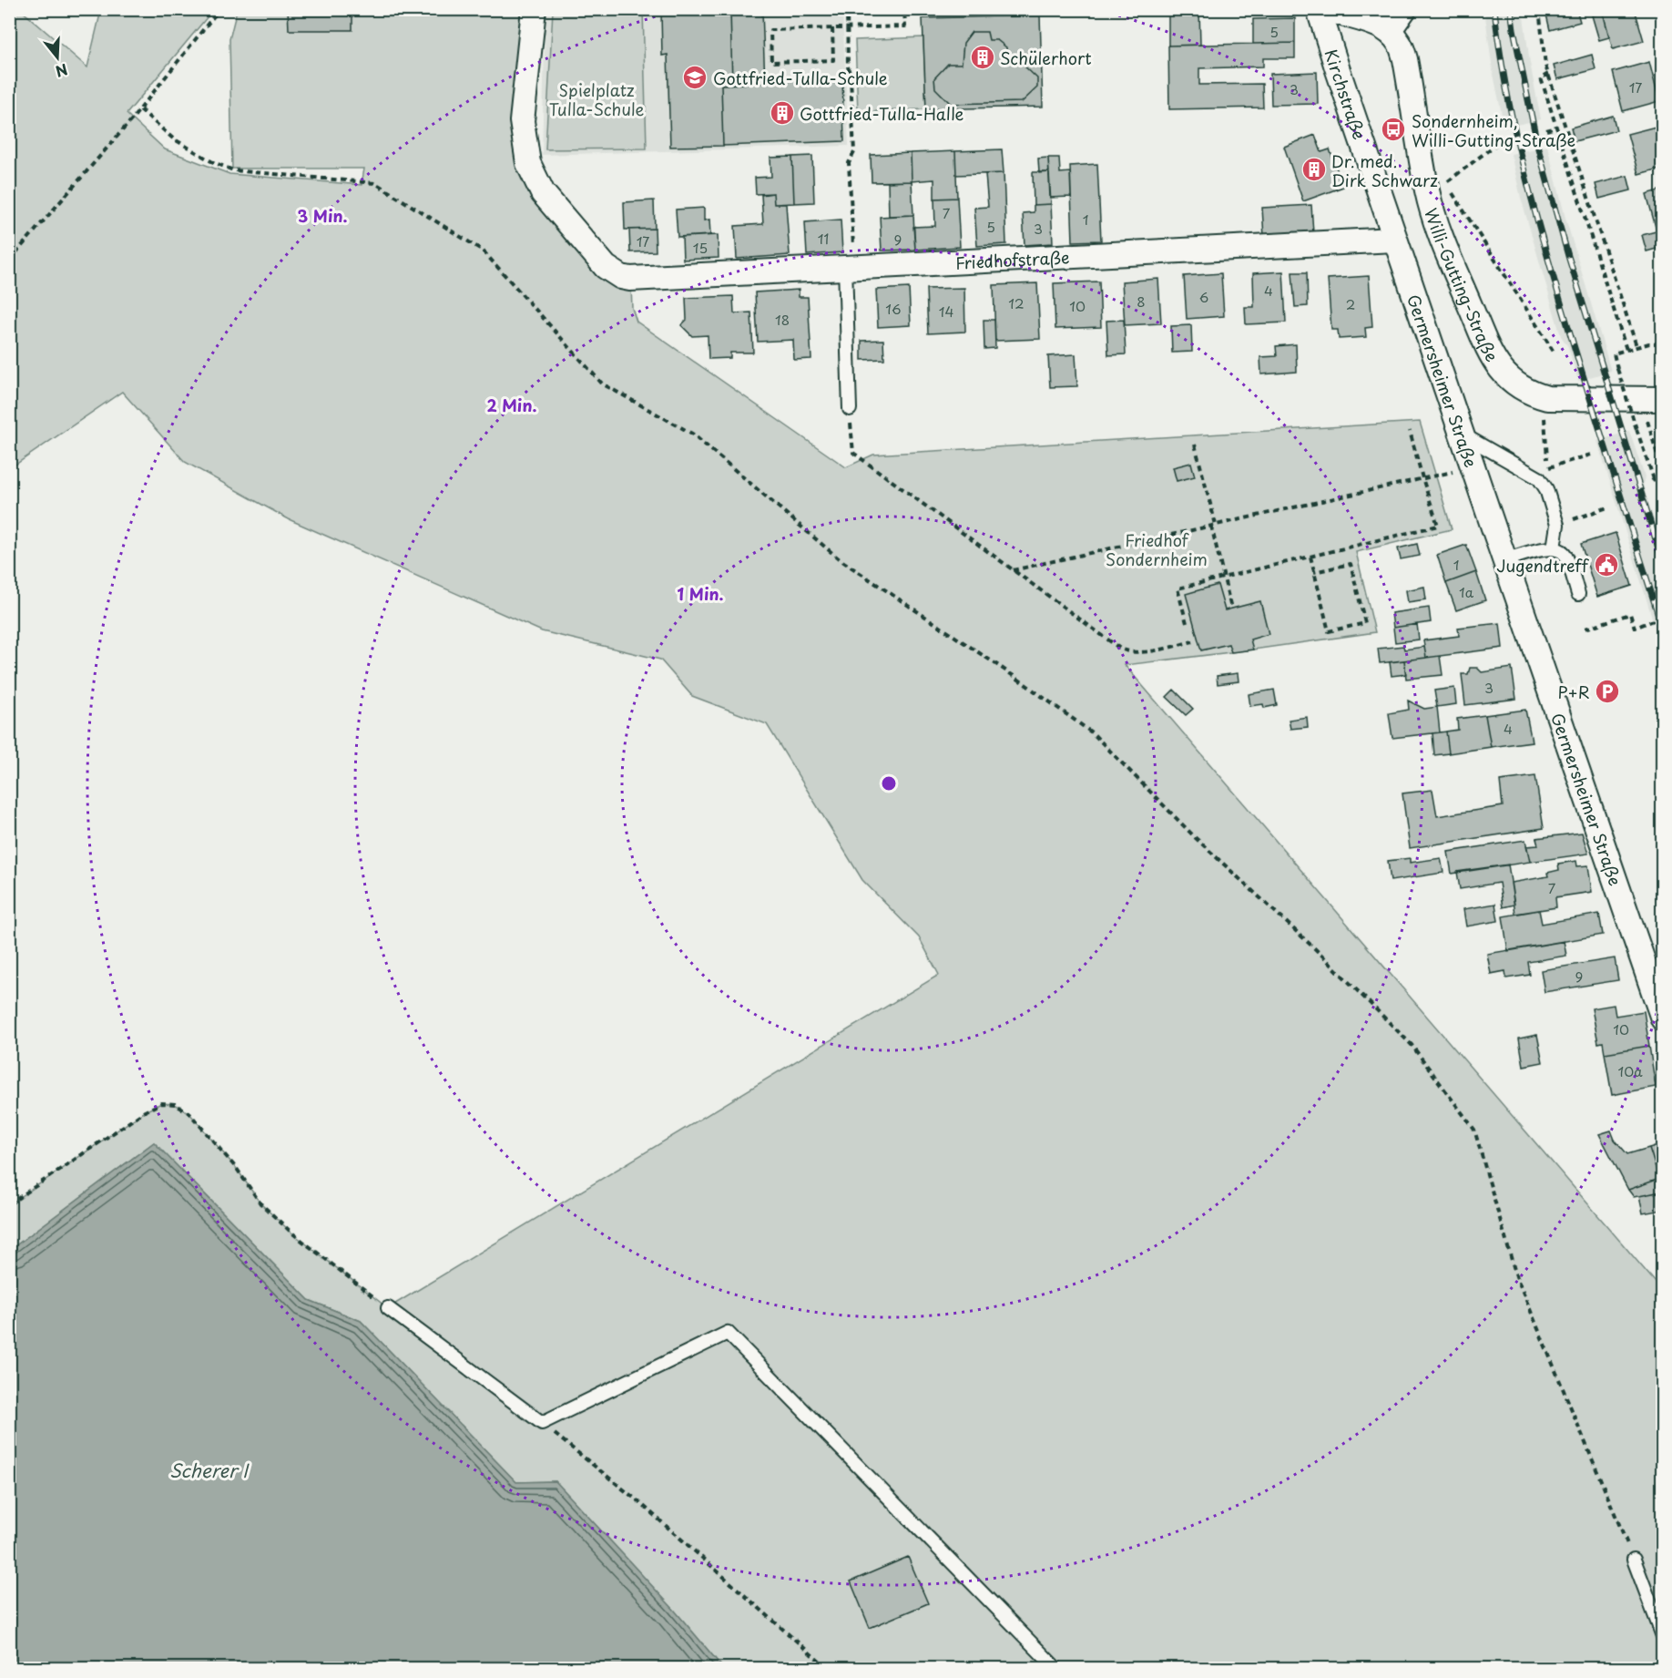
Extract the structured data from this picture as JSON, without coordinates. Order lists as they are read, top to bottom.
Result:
{
  "streets": {
    "street": [
      "Kirchstraße",
      "Friedhofstraße",
      "Willi-Gutting-Straße",
      "Germersheimer Straße"
    ]
  },
  "crossings": [
    ["Kirchstraße", "Friedhofstraße"],
    ["Kirchstraße", "Germersheimer Straße"],
    ["Friedhofstraße", "Germersheimer Straße"]
  ],
  "water": ["Scherer I"],
  "parks": ["Spielplatz Tulla-Schule", "Friedhof Sondernheim"],
  "places": {
    "building": ["Schülerhort", "Gottfried-Tulla-Halle", "Dr. med. Dirk Schwarz"],
    "school or university": ["Gottfried-Tulla-Schule"],
    "bus stop": ["Sondernheim, Willi-Gutting-Straße"],
    "public building": ["Jugendtreff"],
    "parking": ["P+R"]
  },
  "house_numbers": [
    "5",
    "17",
    "3",
    "7",
    "1",
    "5",
    "3",
    "11",
    "9",
    "17",
    "15",
    "4",
    "6",
    "8",
    "12",
    "2",
    "10",
    "16",
    "14",
    "18",
    "1",
    "1a",
    "3",
    "4",
    "7",
    "9",
    "10",
    "10a"
  ],
  "north": "bottom",
  "rings": ["3 Min.", "2 Min.", "1 Min."]
}
